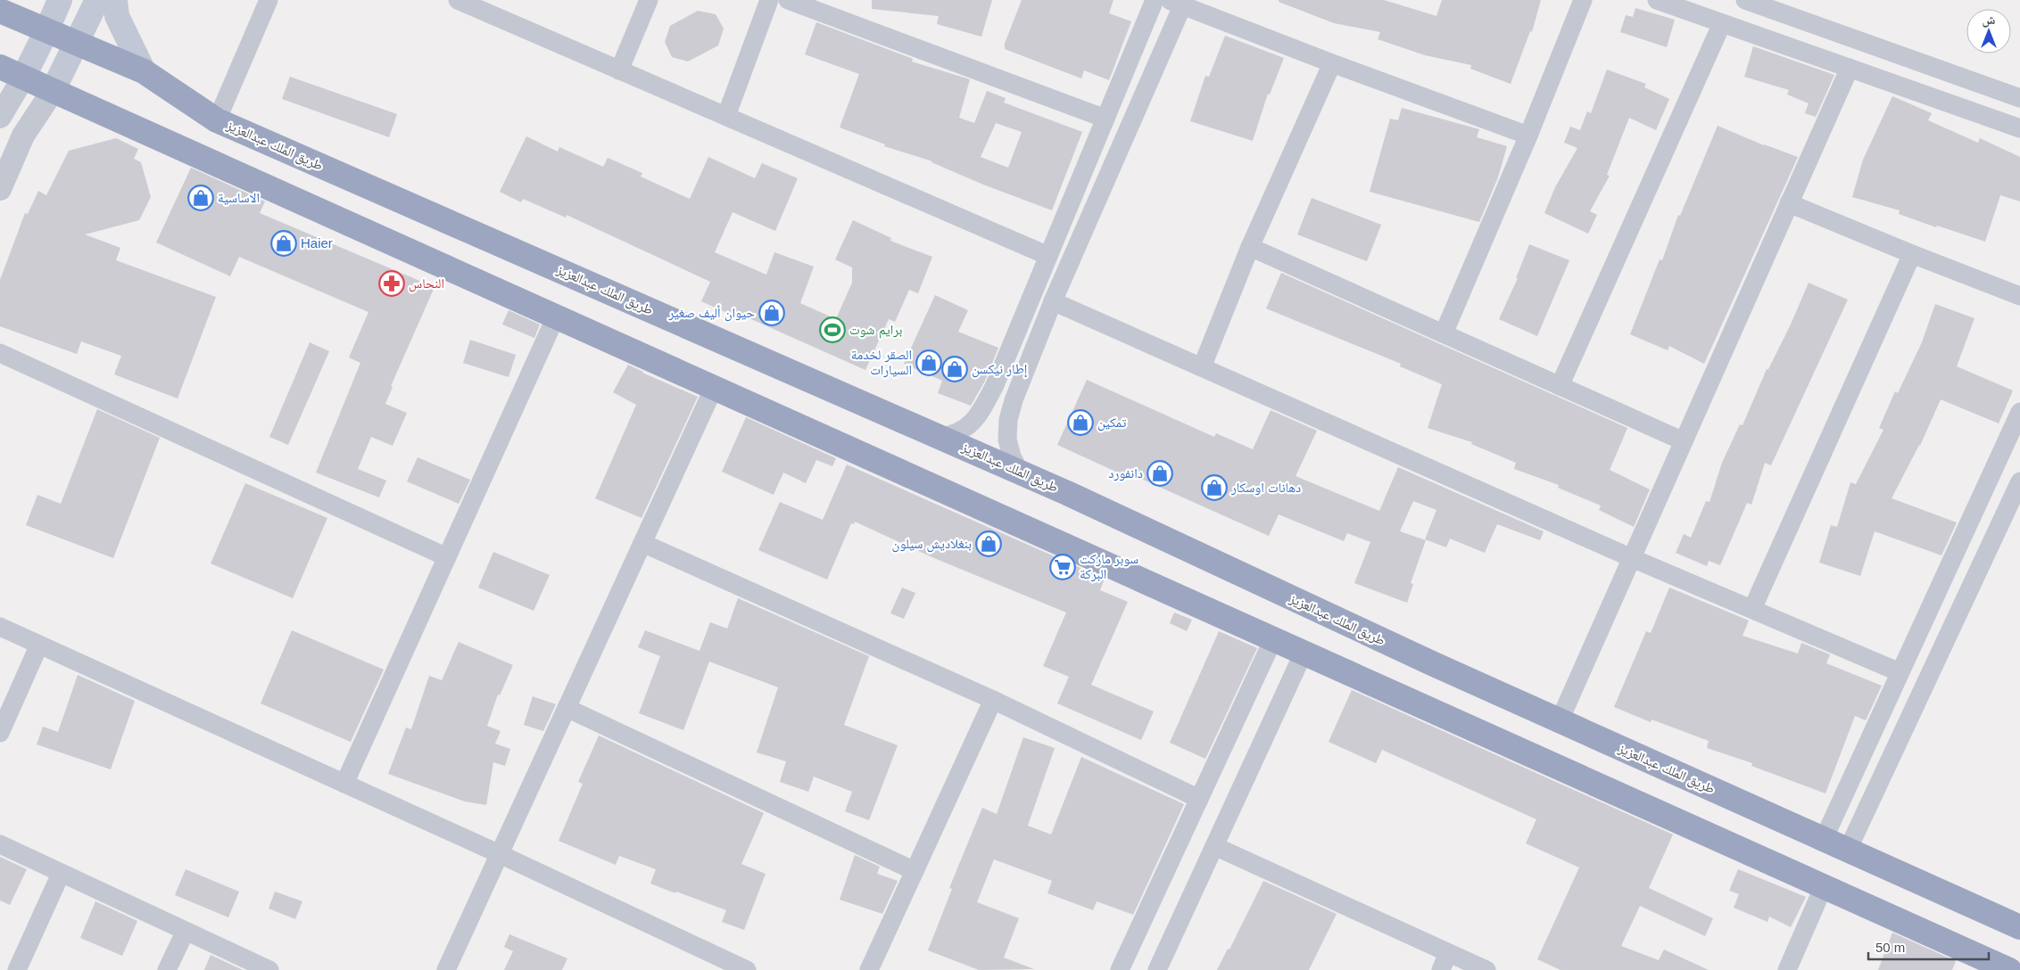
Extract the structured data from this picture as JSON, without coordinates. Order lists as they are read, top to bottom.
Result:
{
  "streets": {
    "highway": ["طريق الملك عبدالعزيز"]
  },
  "places": {
    "shop": [
      "الاساسية",
      "Haier",
      "حيوان أليف صغير",
      "الصقر لخدمة السيارات",
      "إطار نيكسن",
      "تمكين",
      "دانفورد",
      "دهانات اوسكار",
      "بنغلاديش سيلون"
    ],
    "pharmacy": ["النحاس"],
    "sports": ["برايم شوت"],
    "supermarket": ["سوبر ماركت البركة"]
  },
  "scale_bar": "50 m",
  "north": "top"
}
